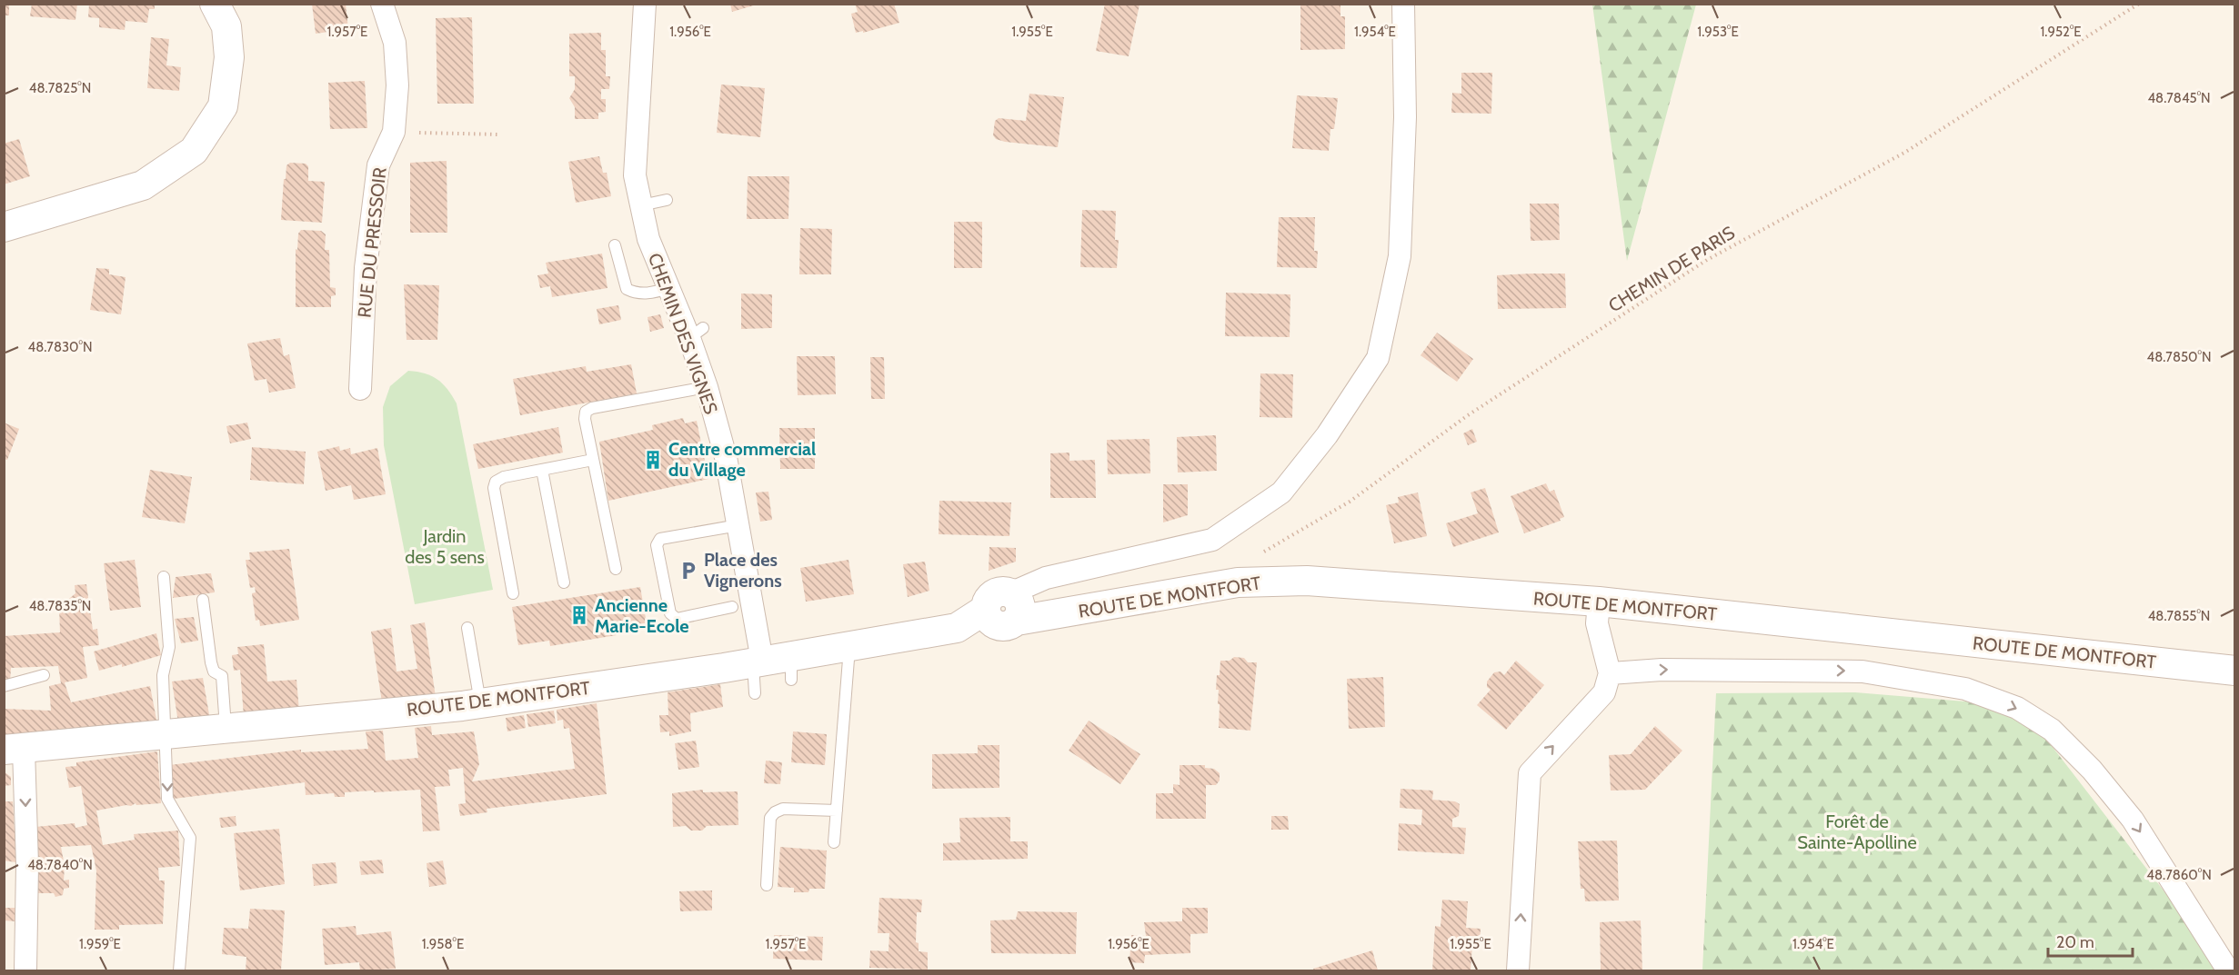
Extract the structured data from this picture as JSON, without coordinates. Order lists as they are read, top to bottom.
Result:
{
  "streets": {
    "street": ["RUE DU PRESSOIR", "CHEMIN DES VIGNES", "ROUTE DE MONTFORT"],
    "path": ["CHEMIN DE PARIS"]
  },
  "crossings": [
    ["CHEMIN DE PARIS", "ROUTE DE MONTFORT"],
    ["CHEMIN DES VIGNES", "ROUTE DE MONTFORT"]
  ],
  "parks": ["Jardin des 5 sens", "Forêt de Sainte-Apolline"],
  "places": {
    "building": ["Centre commercial du Village", "Ancienne Marie-Ecole"],
    "parking": ["Place des Vignerons"]
  },
  "scale_bar": "20 m",
  "coordinates": [
    "1.957°E",
    "1.956°E",
    "1.955°E",
    "1.954°E",
    "1.953°E",
    "1.952°E",
    "48.7825°N",
    "48.7845°N",
    "48.7830°N",
    "48.7850°N",
    "48.7835°N",
    "48.7855°N",
    "48.7840°N",
    "48.7860°N",
    "1.959°E",
    "1.958°E"
  ]
}
